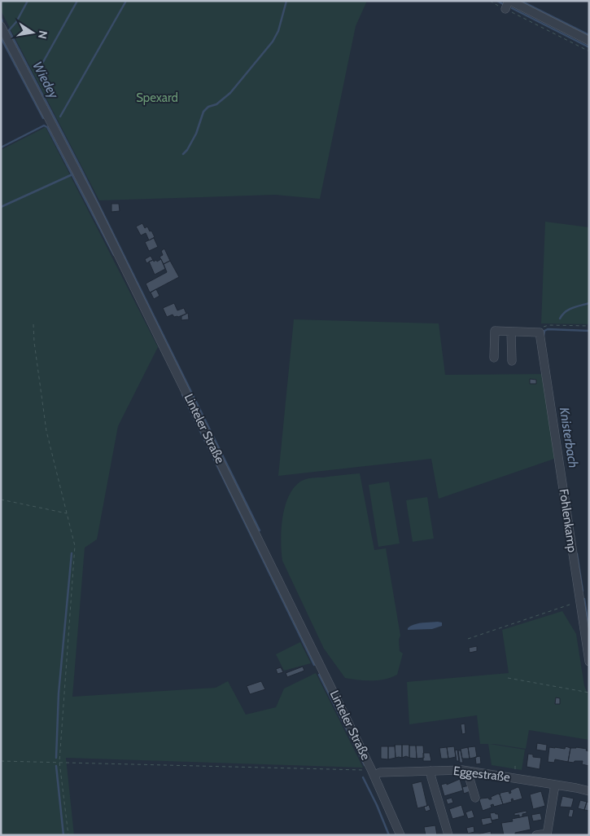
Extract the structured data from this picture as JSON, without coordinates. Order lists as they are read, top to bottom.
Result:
{
  "streets": {
    "street": ["Linteler Straße", "Fohlenkamp", "Eggestraße"]
  },
  "crossings": [
    ["Linteler Straße", "Eggestraße"]
  ],
  "water": ["Wiedey", "Knisterbach"],
  "parks": ["Spexard"],
  "north": "right"
}
